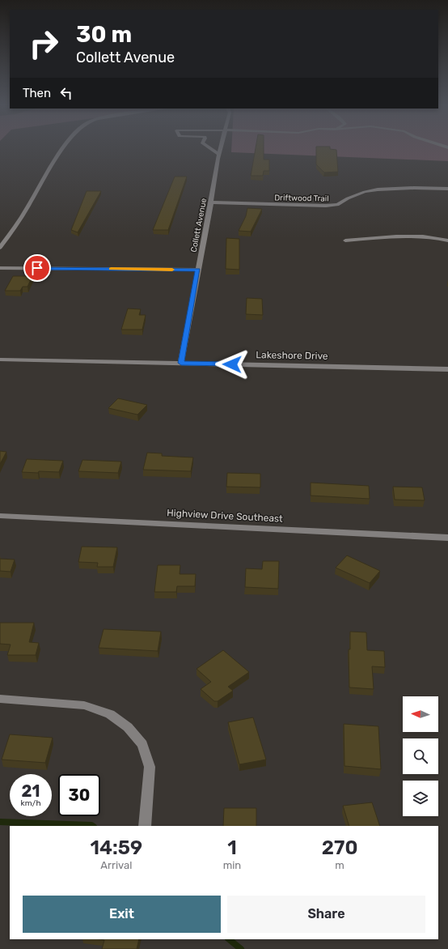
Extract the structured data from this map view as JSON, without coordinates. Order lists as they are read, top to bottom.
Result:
{
  "streets": {
    "street": [
      "Driftwood Trail",
      "Collett Avenue",
      "Lakeshore Drive",
      "Highview Drive Southeast"
    ]
  },
  "crossings": [
    ["Driftwood Trail", "Collett Avenue"],
    ["Collett Avenue", "Lakeshore Drive"]
  ],
  "north": "left",
  "page": {
    "turn": ["30 m", "Collett Avenue"],
    "then": "Then",
    "speed": "21 km/h",
    "limit": "30",
    "eta": [
      "14:59",
      "Arrival",
      "1",
      "min",
      "270",
      "m"
    ],
    "buttons": ["Exit", "Share"]
  }
}
